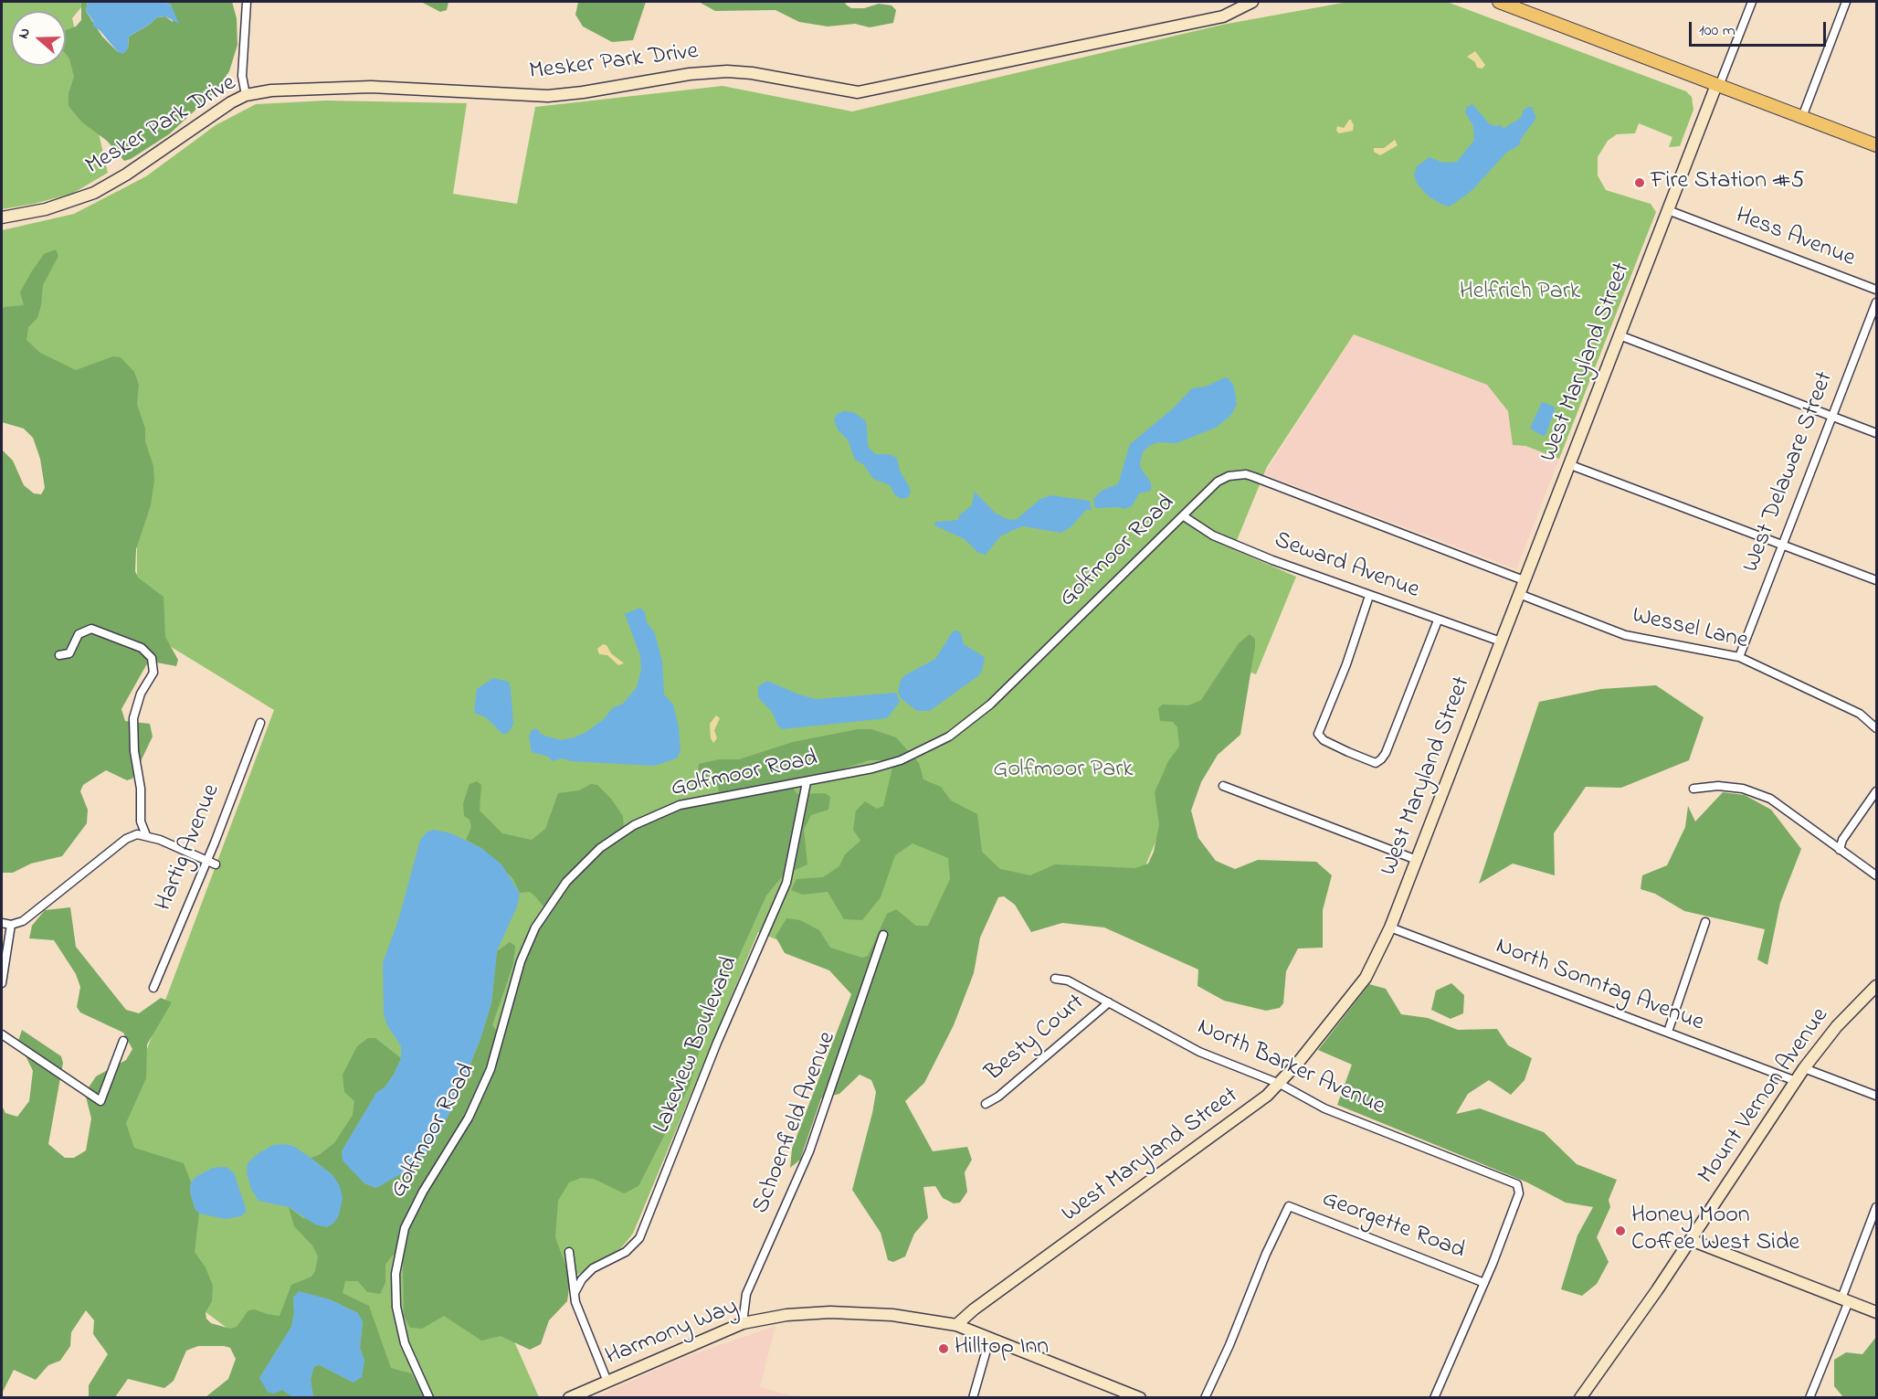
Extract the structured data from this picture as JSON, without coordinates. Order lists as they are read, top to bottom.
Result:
{
  "streets": {
    "street": [
      "Mesker Park Drive",
      "Hess Avenue",
      "West Maryland Street",
      "West Delaware Street",
      "Golfmoor Road",
      "Seward Avenue",
      "Wessel Lane",
      "Hartig Avenue",
      "North Sonntag Avenue",
      "Besty Court",
      "Lakeview Boulevard",
      "North Barker Avenue",
      "Mount Vernon Avenue",
      "Schoenfield Avenue",
      "Georgette Road",
      "Harmony Way"
    ]
  },
  "crossings": [
    ["Hess Avenue", "West Maryland Street"],
    ["West Maryland Street", "Golfmoor Road"],
    ["West Maryland Street", "Seward Avenue"],
    ["West Maryland Street", "Wessel Lane"],
    ["West Maryland Street", "North Sonntag Avenue"],
    ["West Maryland Street", "North Barker Avenue"],
    ["West Maryland Street", "Harmony Way"],
    ["West Delaware Street", "Wessel Lane"],
    ["Golfmoor Road", "Seward Avenue"],
    ["Golfmoor Road", "Lakeview Boulevard"],
    ["North Sonntag Avenue", "Mount Vernon Avenue"],
    ["Besty Court", "North Barker Avenue"],
    ["North Barker Avenue", "Georgette Road"],
    ["Schoenfield Avenue", "Harmony Way"]
  ],
  "parks": ["Helfrich Park", "Golfmoor Park"],
  "places": ["Fire Station #5", "Honey Moon Coffee West Side", "Hilltop Inn"],
  "scale_bar": "100 m",
  "north": "left"
}
